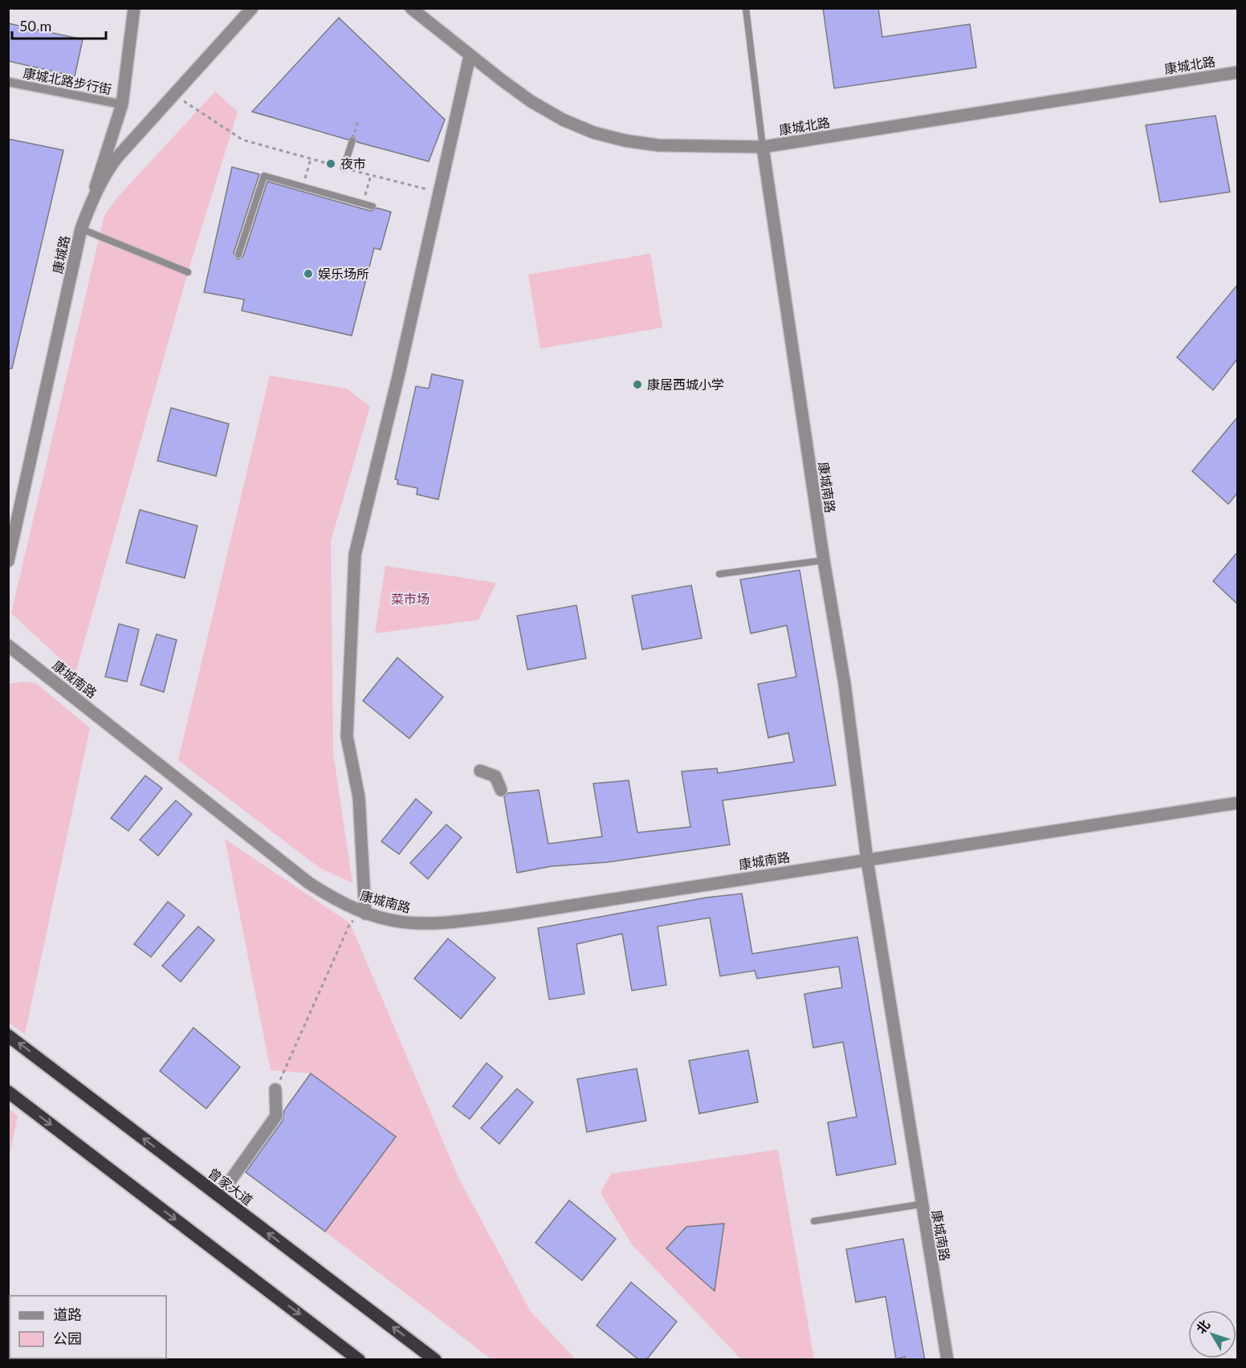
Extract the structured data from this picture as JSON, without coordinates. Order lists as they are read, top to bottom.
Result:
{
  "streets": {
    "highway": ["曾家大道"],
    "street": [
      "康城北路",
      "康城北路步行街",
      "康城路",
      "康城南路"
    ]
  },
  "crossings": [
    ["康城北路", "康城南路"]
  ],
  "parks": ["菜市场"],
  "places": ["夜市", "娱乐场所", "康居西城小学"],
  "legend": ["道路", "公园"],
  "scale_bar": "50 m",
  "north": "top left"
}
